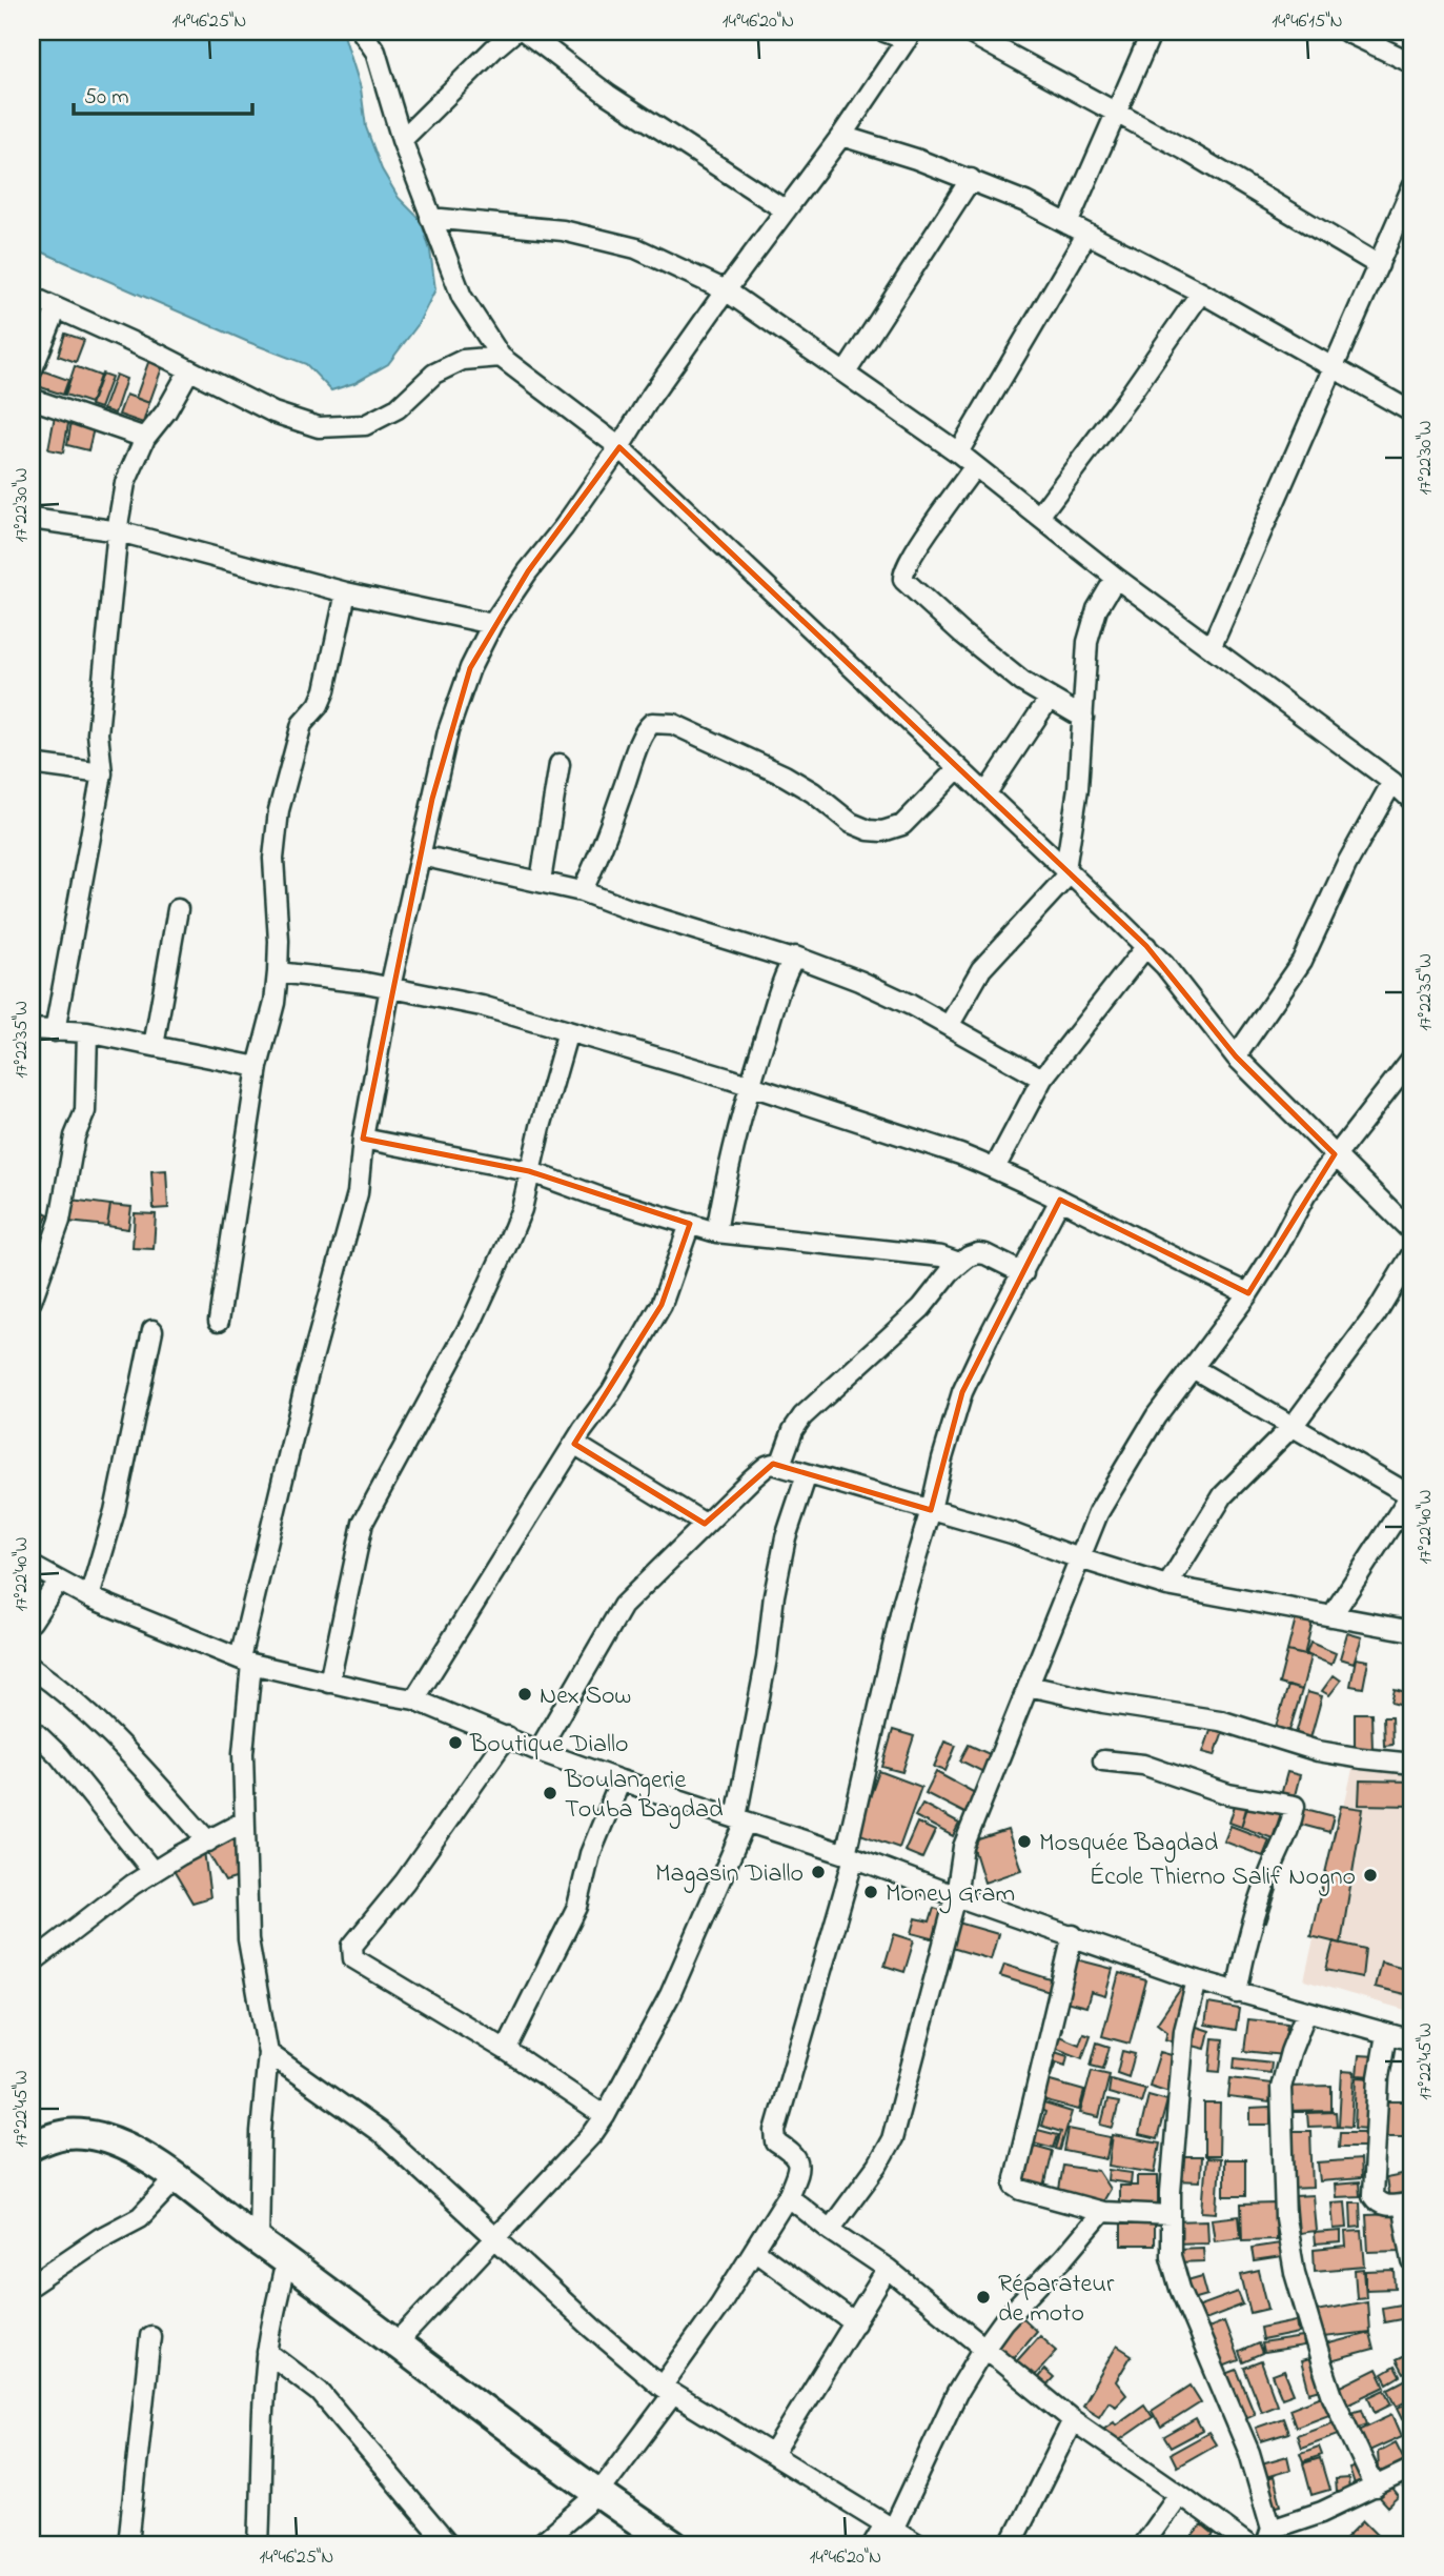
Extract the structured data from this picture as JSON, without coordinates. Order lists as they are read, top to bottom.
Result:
{
  "places": [
    "Nex Sow",
    "Boutique Diallo",
    "Boulangerie Touba Bagdad",
    "Mosquée Bagdad",
    "Magasin Diallo",
    "École Thierno Salif Nogno",
    "Money Gram",
    "Réparateur de moto"
  ],
  "scale_bar": "50 m",
  "coordinates": [
    "14°46'25\"N",
    "14°46'20\"N",
    "14°46'15\"N",
    "17°22'30\"W",
    "17°22'35\"W",
    "17°22'40\"W",
    "17°22'45\"W"
  ]
}
